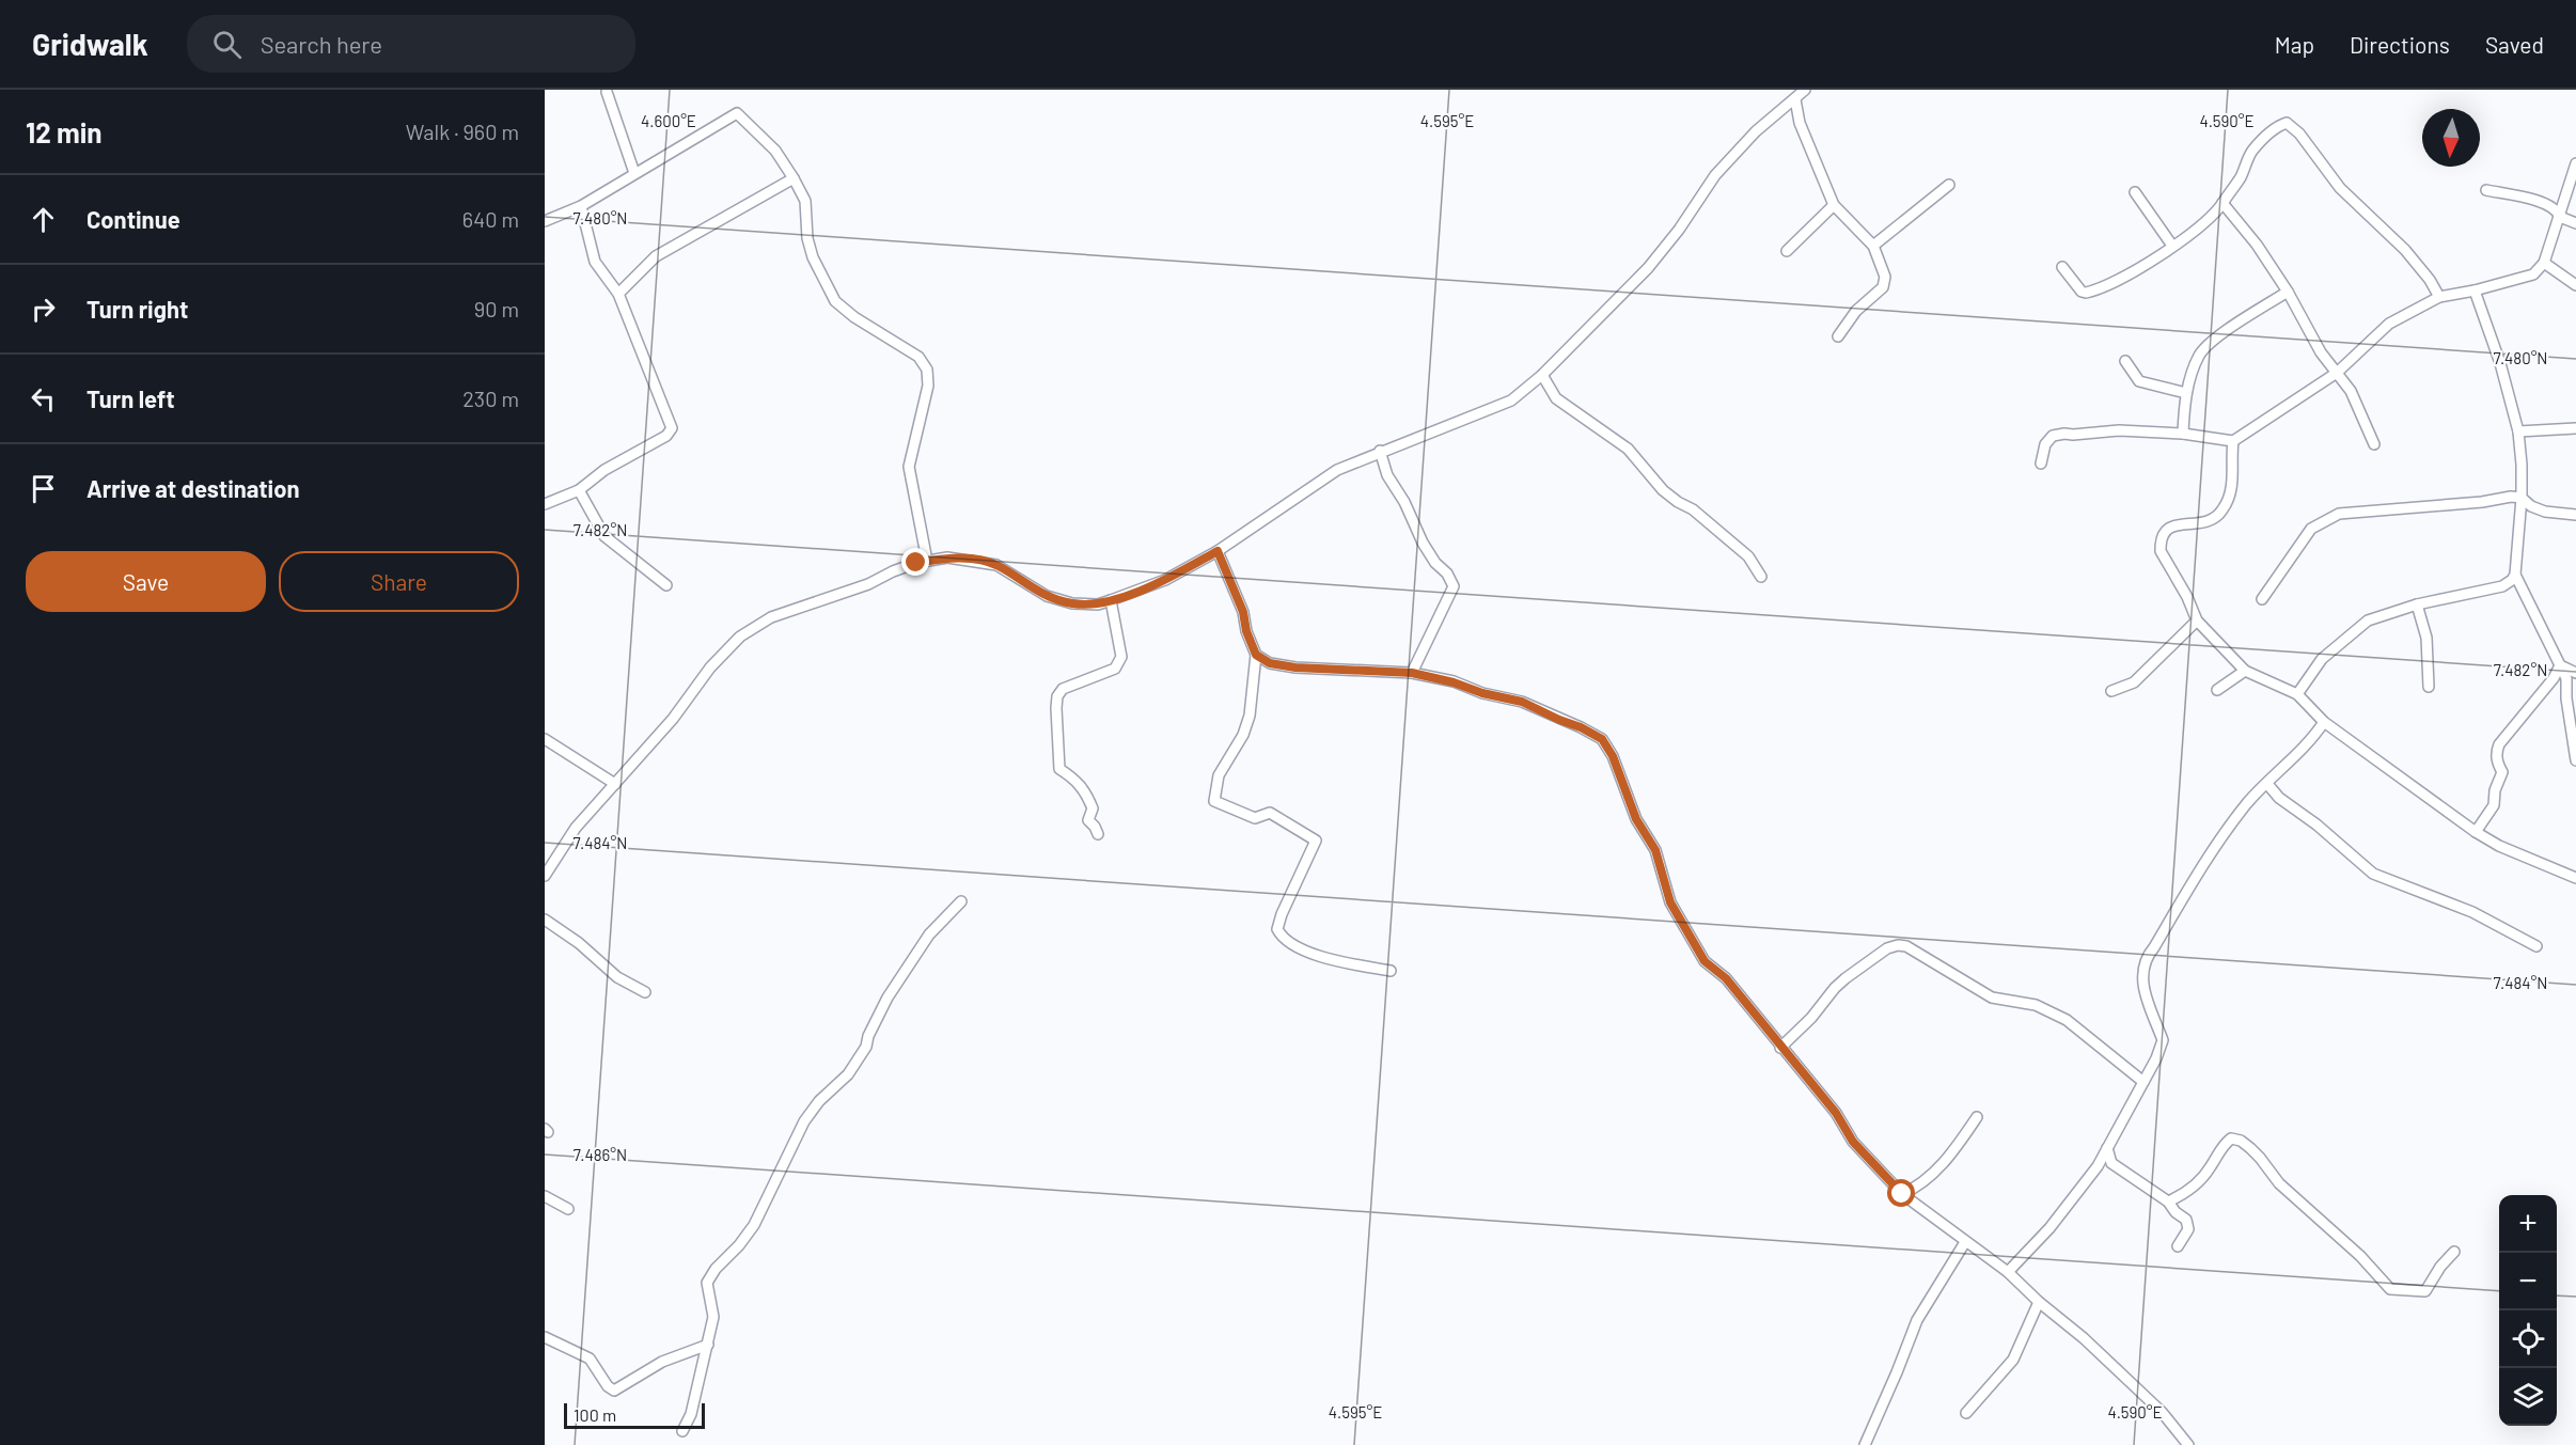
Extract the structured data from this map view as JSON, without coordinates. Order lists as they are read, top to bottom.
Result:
{
  "scale_bar": "100 m",
  "north": "bottom",
  "page": {
    "header": "Gridwalk",
    "search": "Search here",
    "nav": ["Map", "Directions", "Saved"],
    "heading": ["12 min", "Walk · 960 m"],
    "list": [
      ["Continue", "640 m"],
      ["Turn right", "90 m"],
      ["Turn left", "230 m"],
      "Arrive at destination"
    ],
    "buttons": ["Save", "Share"],
    "map_buttons": ["+", "−"],
    "scale": "100 m"
  },
  "coordinates": [
    "4.600°E",
    "4.595°E",
    "4.590°E",
    "7.480°N",
    "7.482°N",
    "7.484°N",
    "7.486°N"
  ]
}
